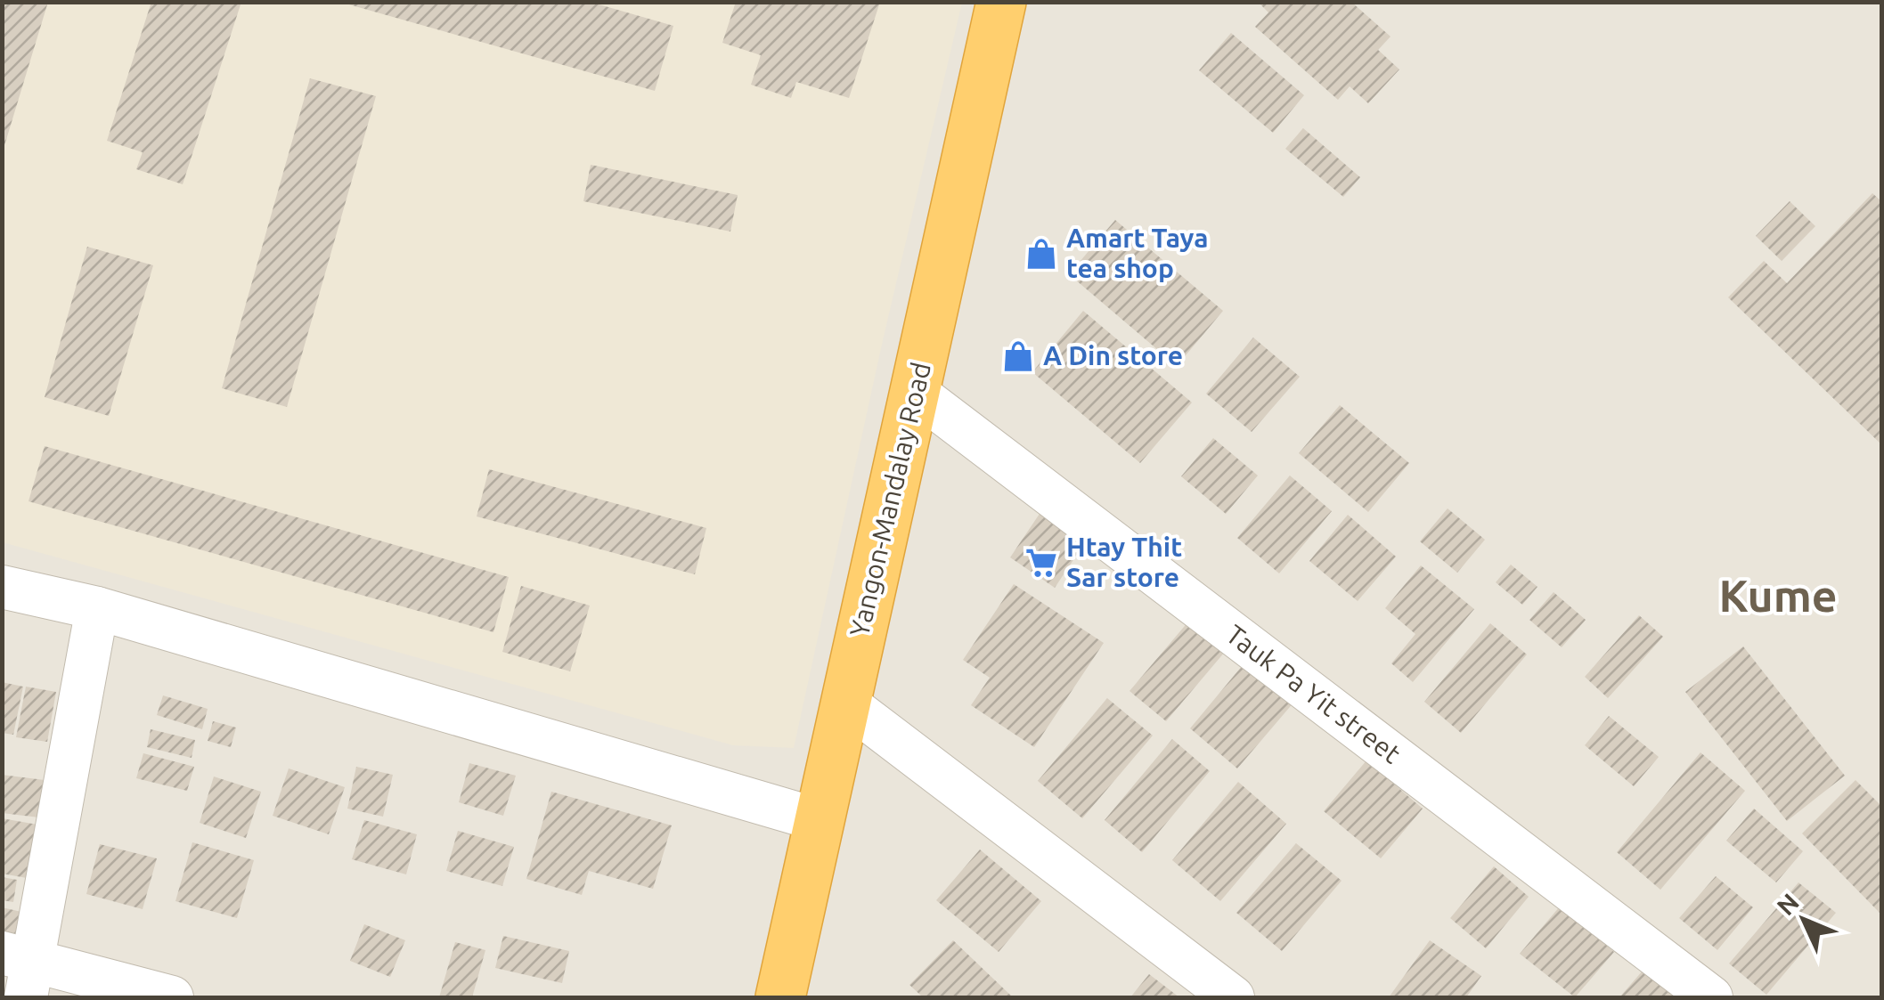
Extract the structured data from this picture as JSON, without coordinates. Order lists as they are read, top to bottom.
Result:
{
  "streets": {
    "highway": ["Yangon-Mandalay Road"],
    "street": ["Tauk Pa Yit street"]
  },
  "crossings": [
    ["Yangon-Mandalay Road", "Tauk Pa Yit street"]
  ],
  "districts": ["Kume"],
  "places": {
    "shop": ["Amart Taya tea shop", "A Din store"],
    "supermarket": ["Htay Thit Sar store"]
  },
  "north": "top left"
}
